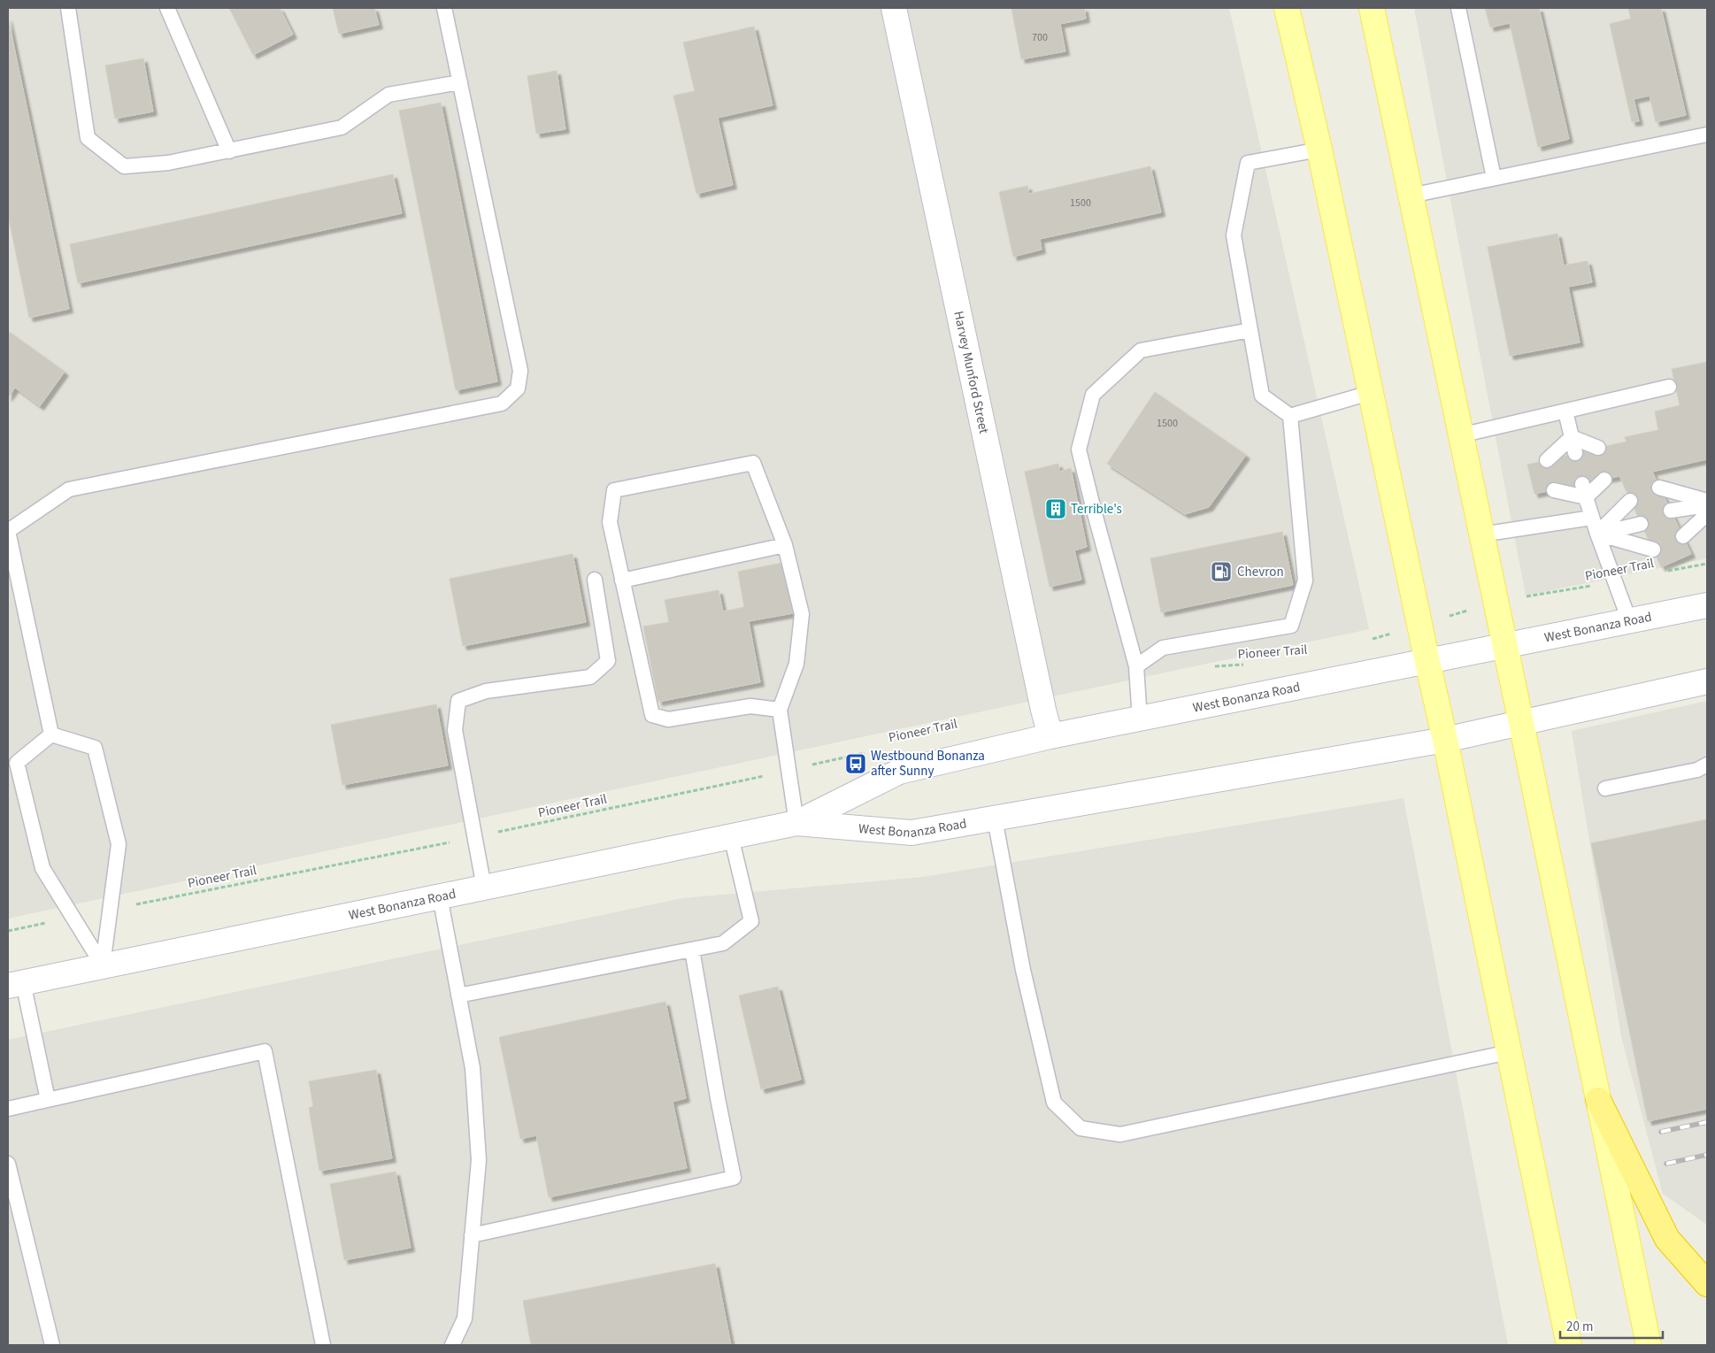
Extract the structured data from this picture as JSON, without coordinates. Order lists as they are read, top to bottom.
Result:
{
  "streets": {
    "main road": ["Harvey Munford Street", "West Bonanza Road"],
    "path": ["Pioneer Trail"]
  },
  "crossings": [
    ["Harvey Munford Street", "West Bonanza Road"]
  ],
  "places": {
    "building": ["Terrible's"],
    "fuel station": ["Chevron"],
    "bus stop": ["Westbound Bonanza after Sunny"]
  },
  "house_numbers": ["700", "1500", "1500"],
  "scale_bar": "20 m"
}
